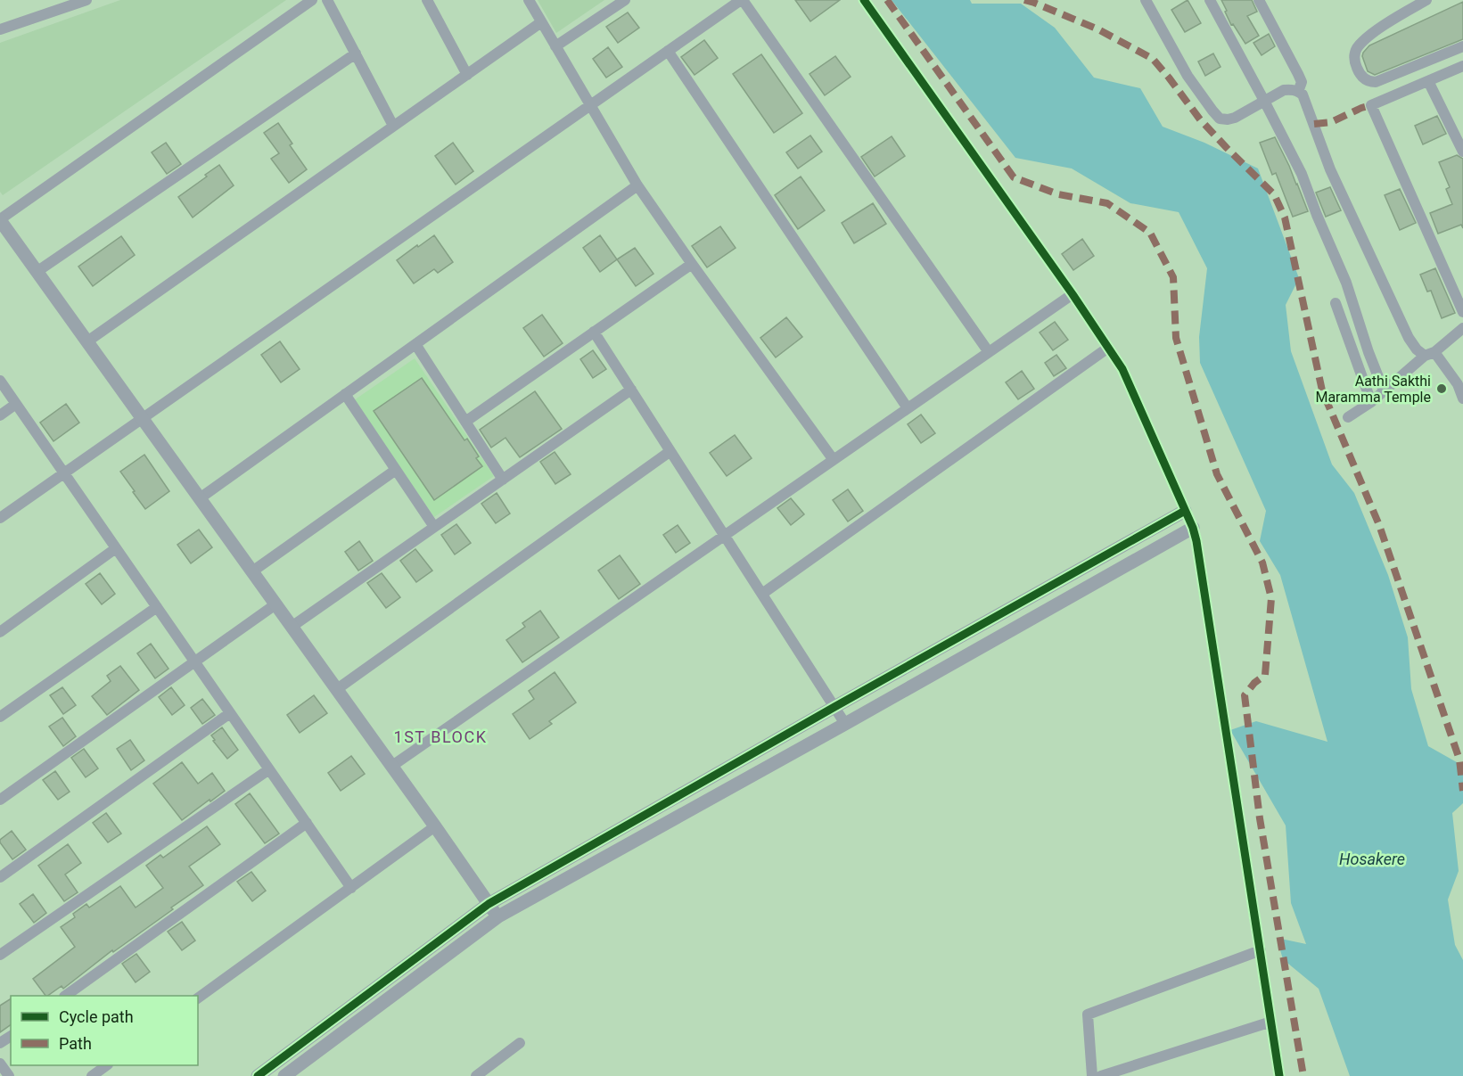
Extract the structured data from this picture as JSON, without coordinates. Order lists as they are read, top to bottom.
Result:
{
  "districts": ["1ST BLOCK"],
  "water": ["Hosakere"],
  "places": ["Aathi Sakthi Maramma Temple"],
  "legend": ["Cycle path", "Path"]
}
